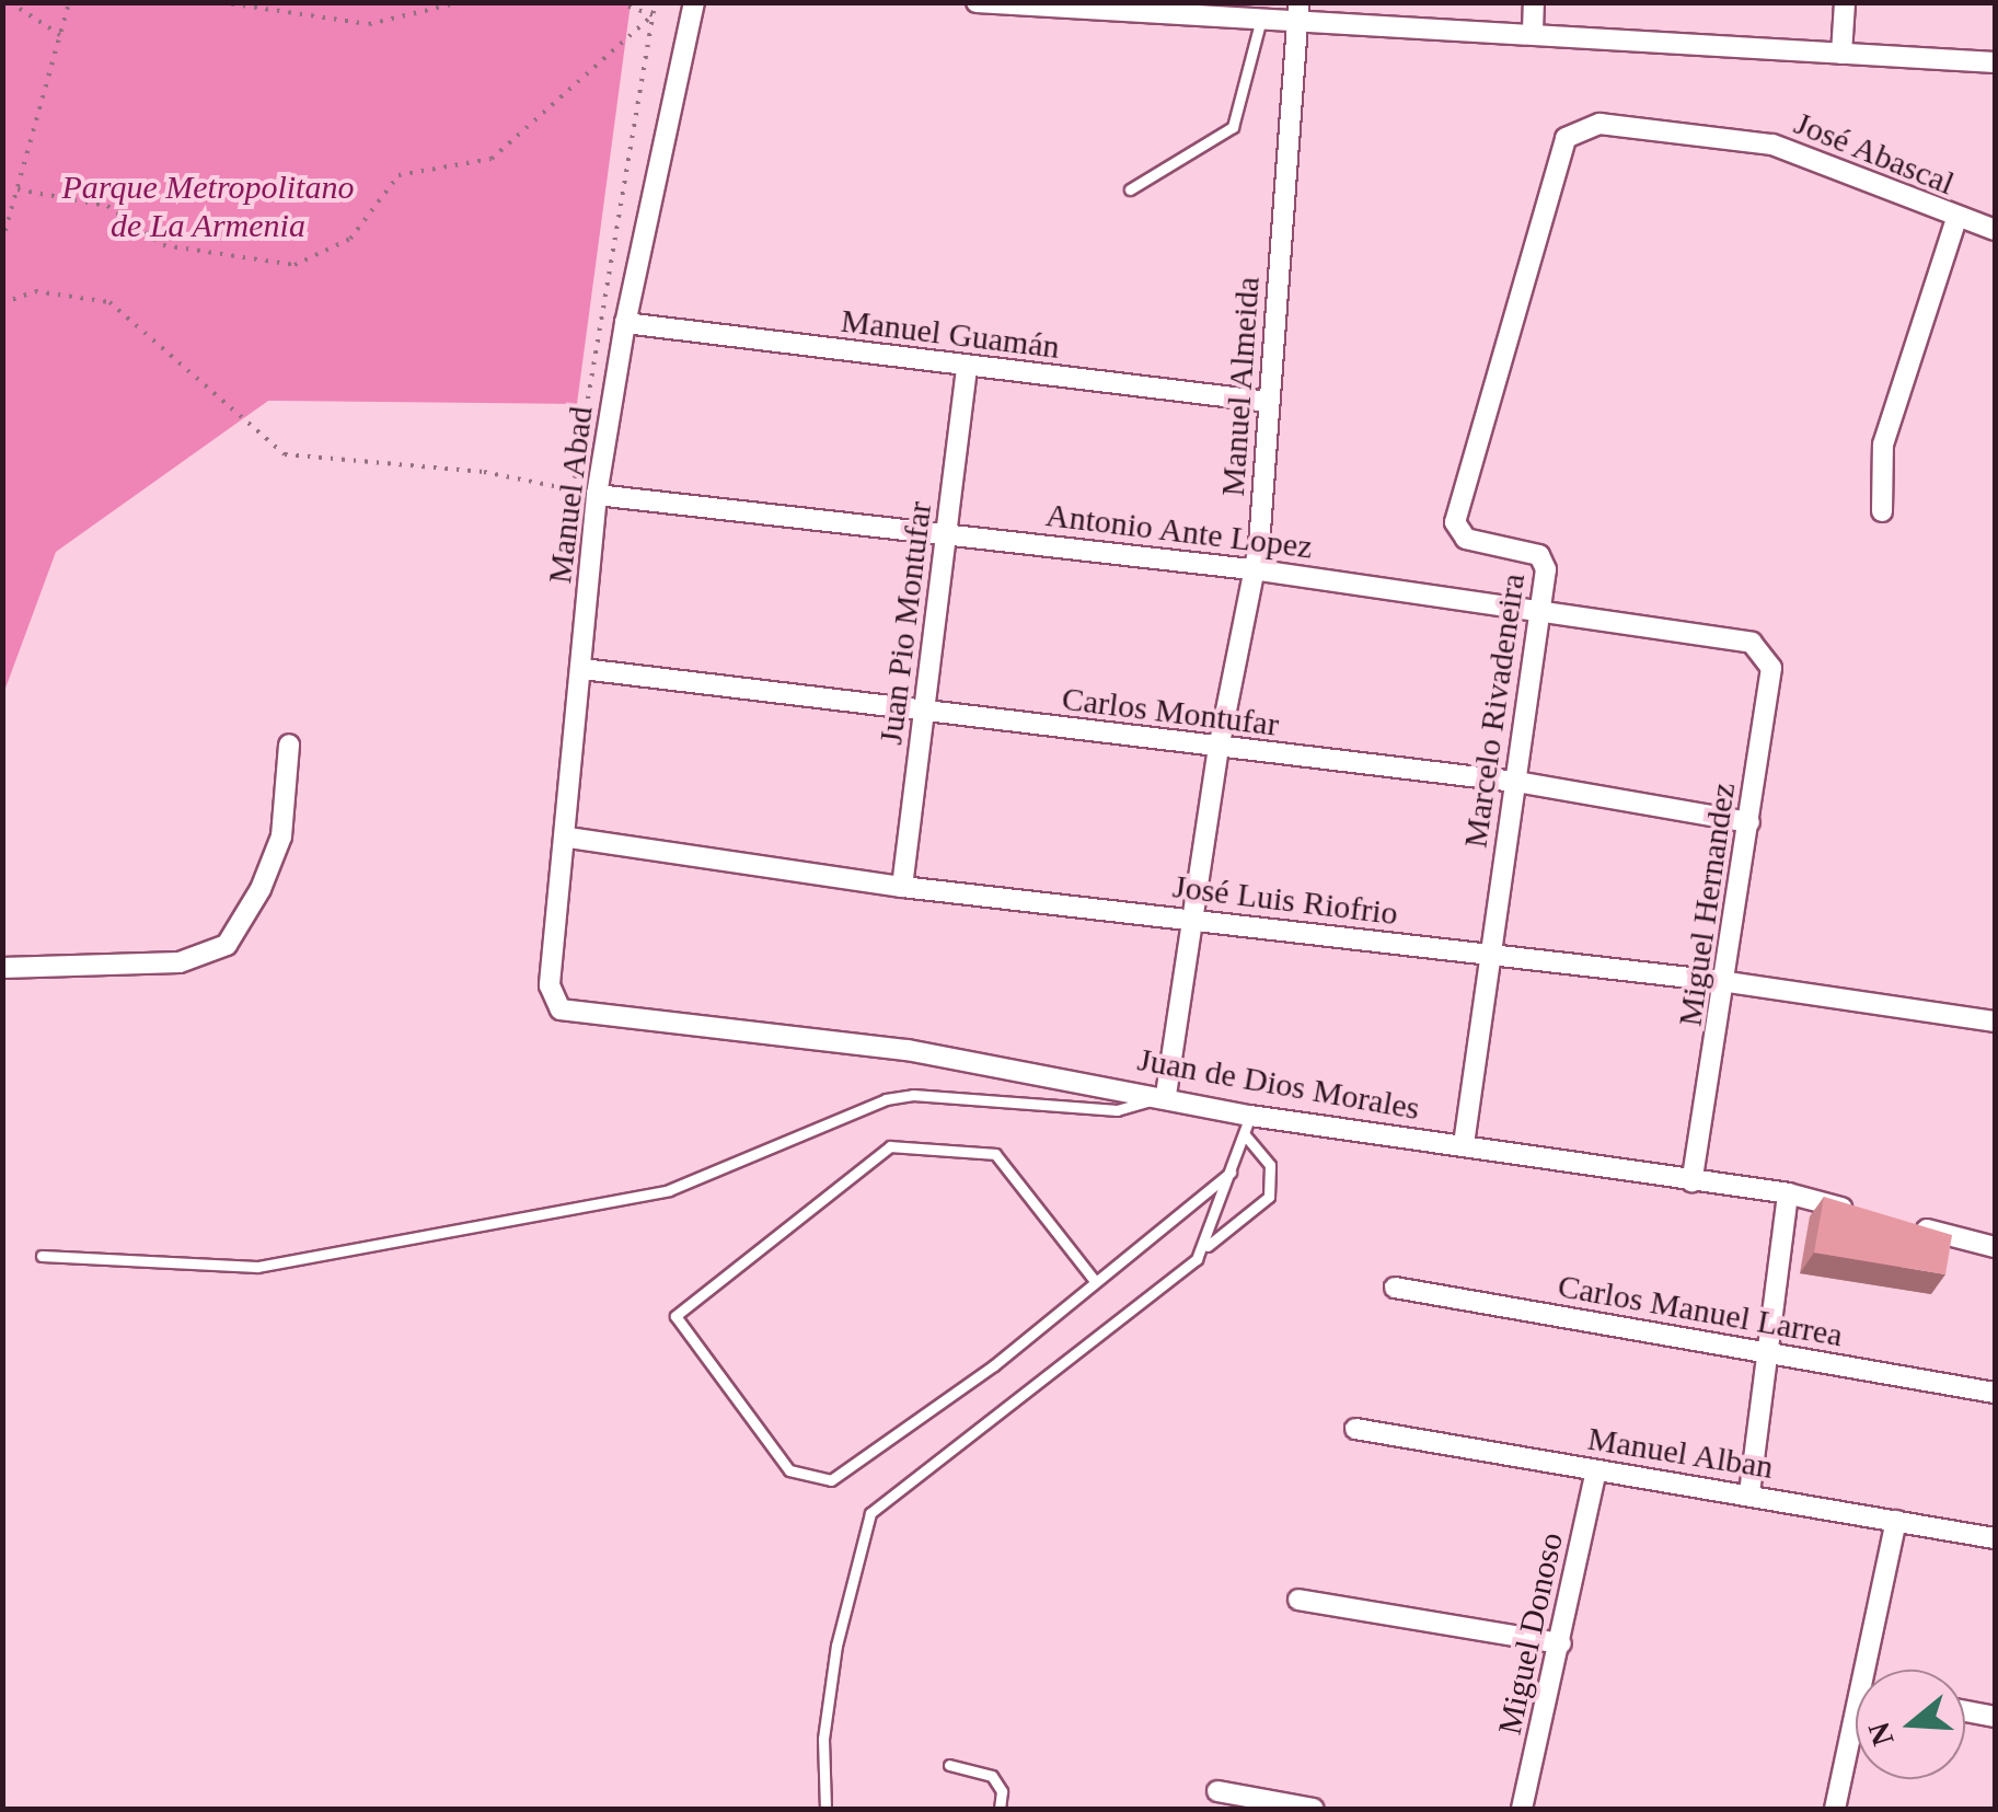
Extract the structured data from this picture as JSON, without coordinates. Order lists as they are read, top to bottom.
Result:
{
  "streets": {
    "street": [
      "José Abascal",
      "Manuel Guamán",
      "Manuel Almeida",
      "Manuel Abad",
      "Antonio Ante Lopez",
      "Juan Pio Montufar",
      "Marcelo Rivadeneira",
      "Carlos Montufar",
      "José Luis Riofrio",
      "Miguel Hernandez",
      "Juan de Dios Morales",
      "Carlos Manuel Larrea",
      "Manuel Alban",
      "Miguel Donoso"
    ]
  },
  "crossings": [
    ["José Abascal", "Marcelo Rivadeneira"],
    ["Manuel Guamán", "Manuel Almeida"],
    ["Manuel Guamán", "Manuel Abad"],
    ["Manuel Guamán", "Juan Pio Montufar"],
    ["Manuel Almeida", "Antonio Ante Lopez"],
    ["Manuel Almeida", "Carlos Montufar"],
    ["Manuel Almeida", "José Luis Riofrio"],
    ["Manuel Almeida", "Juan de Dios Morales"],
    ["Manuel Abad", "Antonio Ante Lopez"],
    ["Manuel Abad", "Carlos Montufar"],
    ["Manuel Abad", "José Luis Riofrio"],
    ["Manuel Abad", "Juan de Dios Morales"],
    ["Antonio Ante Lopez", "Juan Pio Montufar"],
    ["Antonio Ante Lopez", "Marcelo Rivadeneira"],
    ["Antonio Ante Lopez", "Miguel Hernandez"],
    ["Juan Pio Montufar", "Carlos Montufar"],
    ["Juan Pio Montufar", "José Luis Riofrio"],
    ["Marcelo Rivadeneira", "Carlos Montufar"],
    ["Marcelo Rivadeneira", "José Luis Riofrio"],
    ["Marcelo Rivadeneira", "Juan de Dios Morales"],
    ["Carlos Montufar", "Miguel Hernandez"],
    ["José Luis Riofrio", "Miguel Hernandez"],
    ["Miguel Hernandez", "Juan de Dios Morales"],
    ["Manuel Alban", "Miguel Donoso"]
  ],
  "parks": ["Parque Metropolitano de La Armenia"],
  "north": "left"
}
